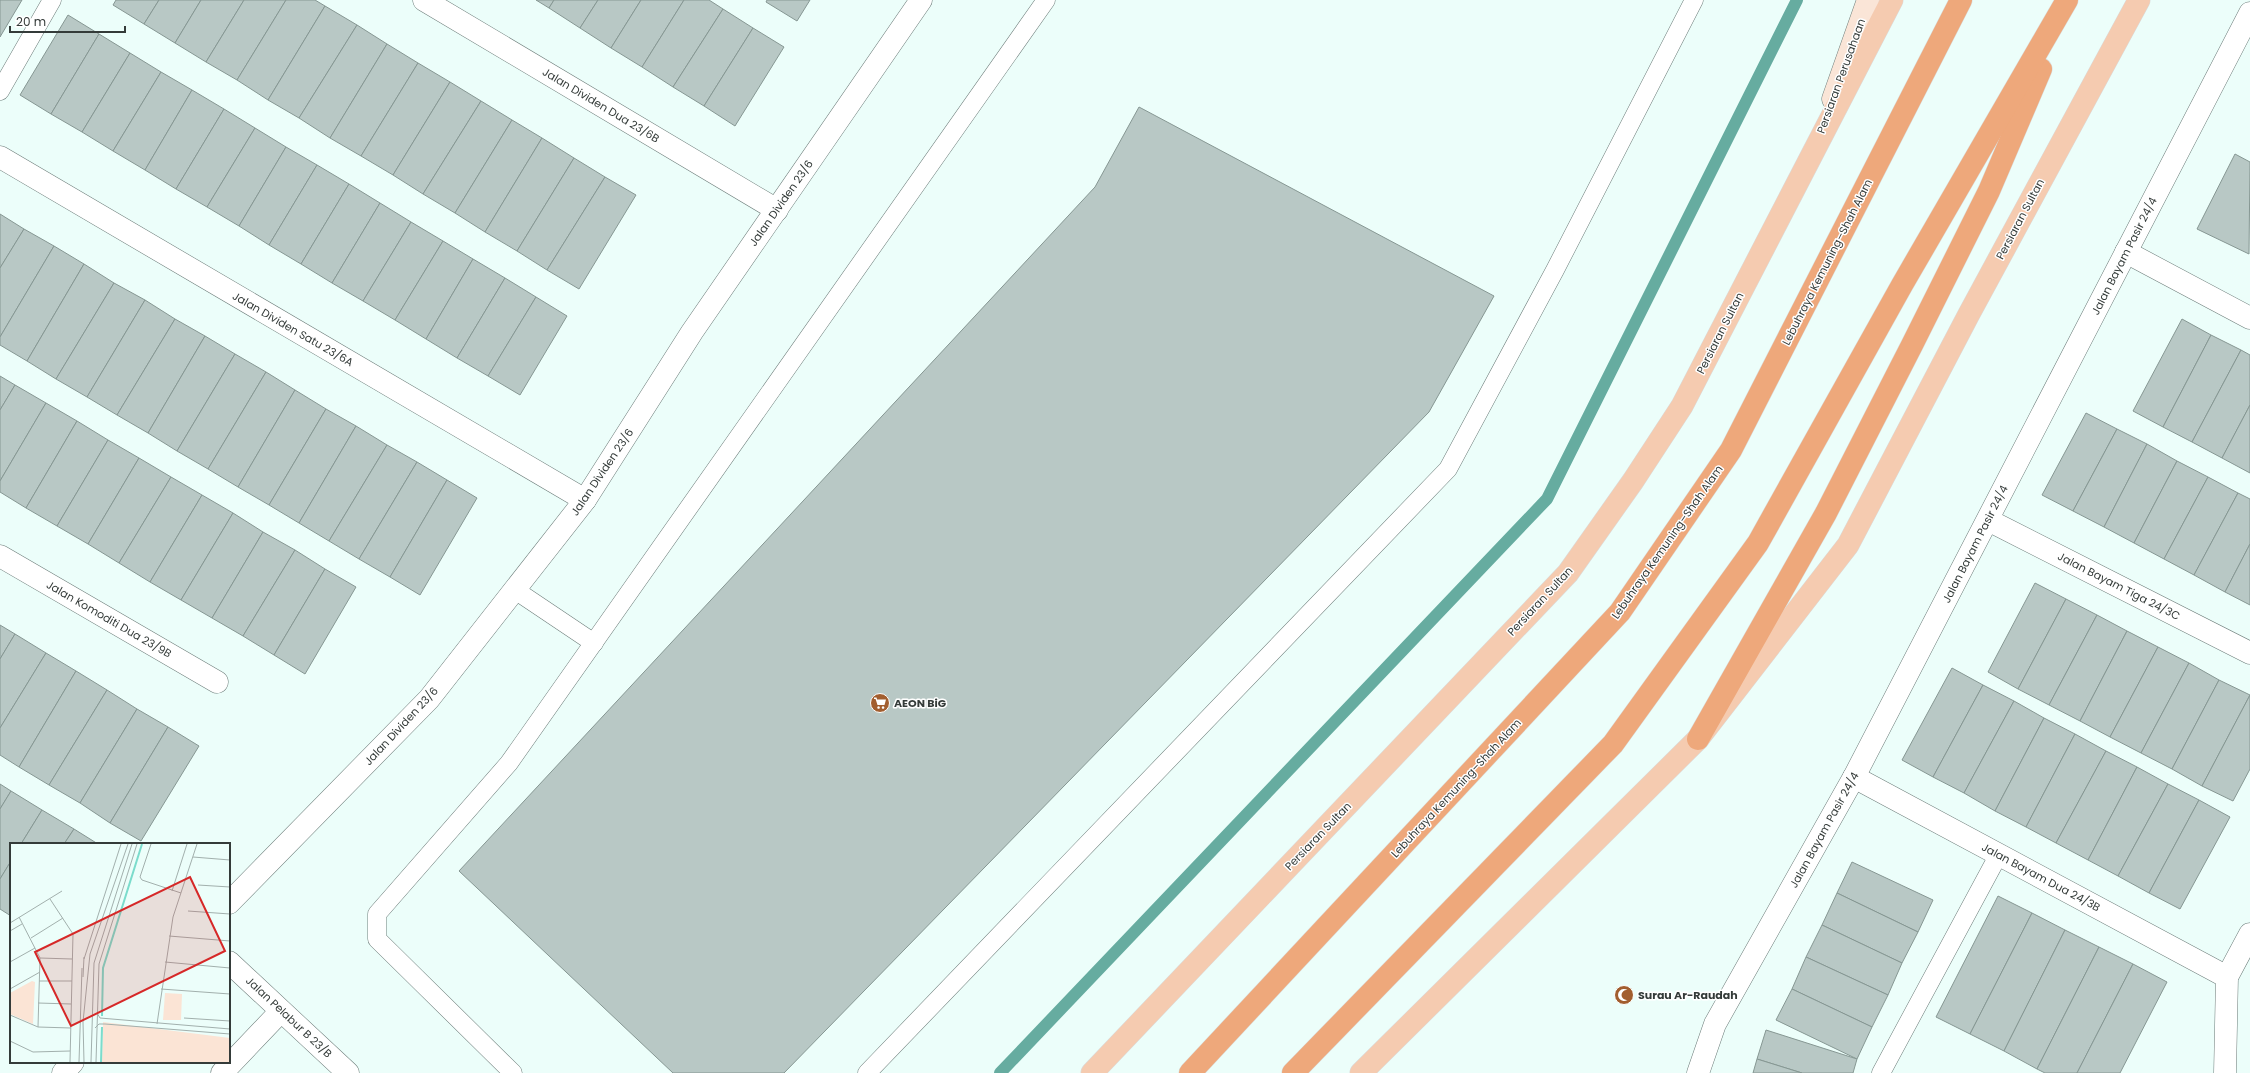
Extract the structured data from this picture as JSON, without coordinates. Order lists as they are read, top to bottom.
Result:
{
  "streets": {
    "highway": ["Lebuhraya Kemuning–Shah Alam"],
    "main road": ["Persiaran Perusahaan", "Persiaran Sultan"],
    "street": [
      "Jalan Dividen Dua 23/6B",
      "Jalan Dividen 23/6",
      "Jalan Bayam Pasir 24/4",
      "Jalan Dividen Satu 23/6A",
      "Jalan Bayam Tiga 24/3C",
      "Jalan Komoditi Dua 23/9B",
      "Jalan Bayam Dua 24/3B",
      "Jalan Pelabur B 23/B"
    ]
  },
  "crossings": [
    ["Persiaran Perusahaan", "Persiaran Sultan"],
    ["Jalan Dividen Dua 23/6B", "Jalan Dividen 23/6"],
    ["Jalan Dividen 23/6", "Jalan Dividen Satu 23/6A"],
    ["Jalan Bayam Pasir 24/4", "Jalan Bayam Tiga 24/3C"],
    ["Jalan Bayam Pasir 24/4", "Jalan Bayam Dua 24/3B"]
  ],
  "places": {
    "supermarket": ["AEON BiG"],
    "mosque": ["Surau Ar-Raudah"]
  },
  "scale_bar": "20 m"
}
